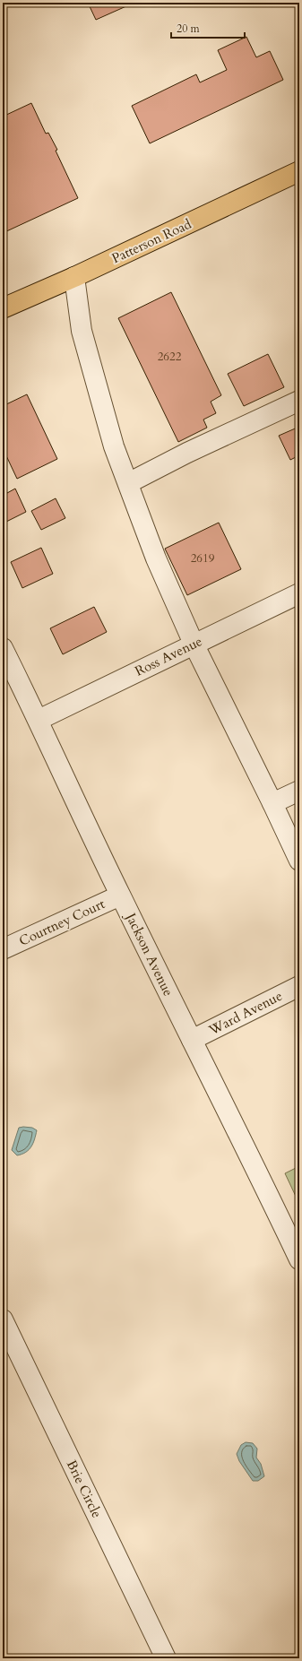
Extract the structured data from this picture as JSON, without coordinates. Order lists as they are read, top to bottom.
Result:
{
  "streets": {
    "main road": ["Patterson Road"],
    "street": [
      "Ross Avenue",
      "Courtney Court",
      "Jackson Avenue",
      "Ward Avenue",
      "Brie Circle"
    ]
  },
  "crossings": [
    ["Ross Avenue", "Jackson Avenue"],
    ["Courtney Court", "Jackson Avenue"],
    ["Jackson Avenue", "Ward Avenue"]
  ],
  "house_numbers": ["2622", "2619"],
  "scale_bar": "20 m"
}
